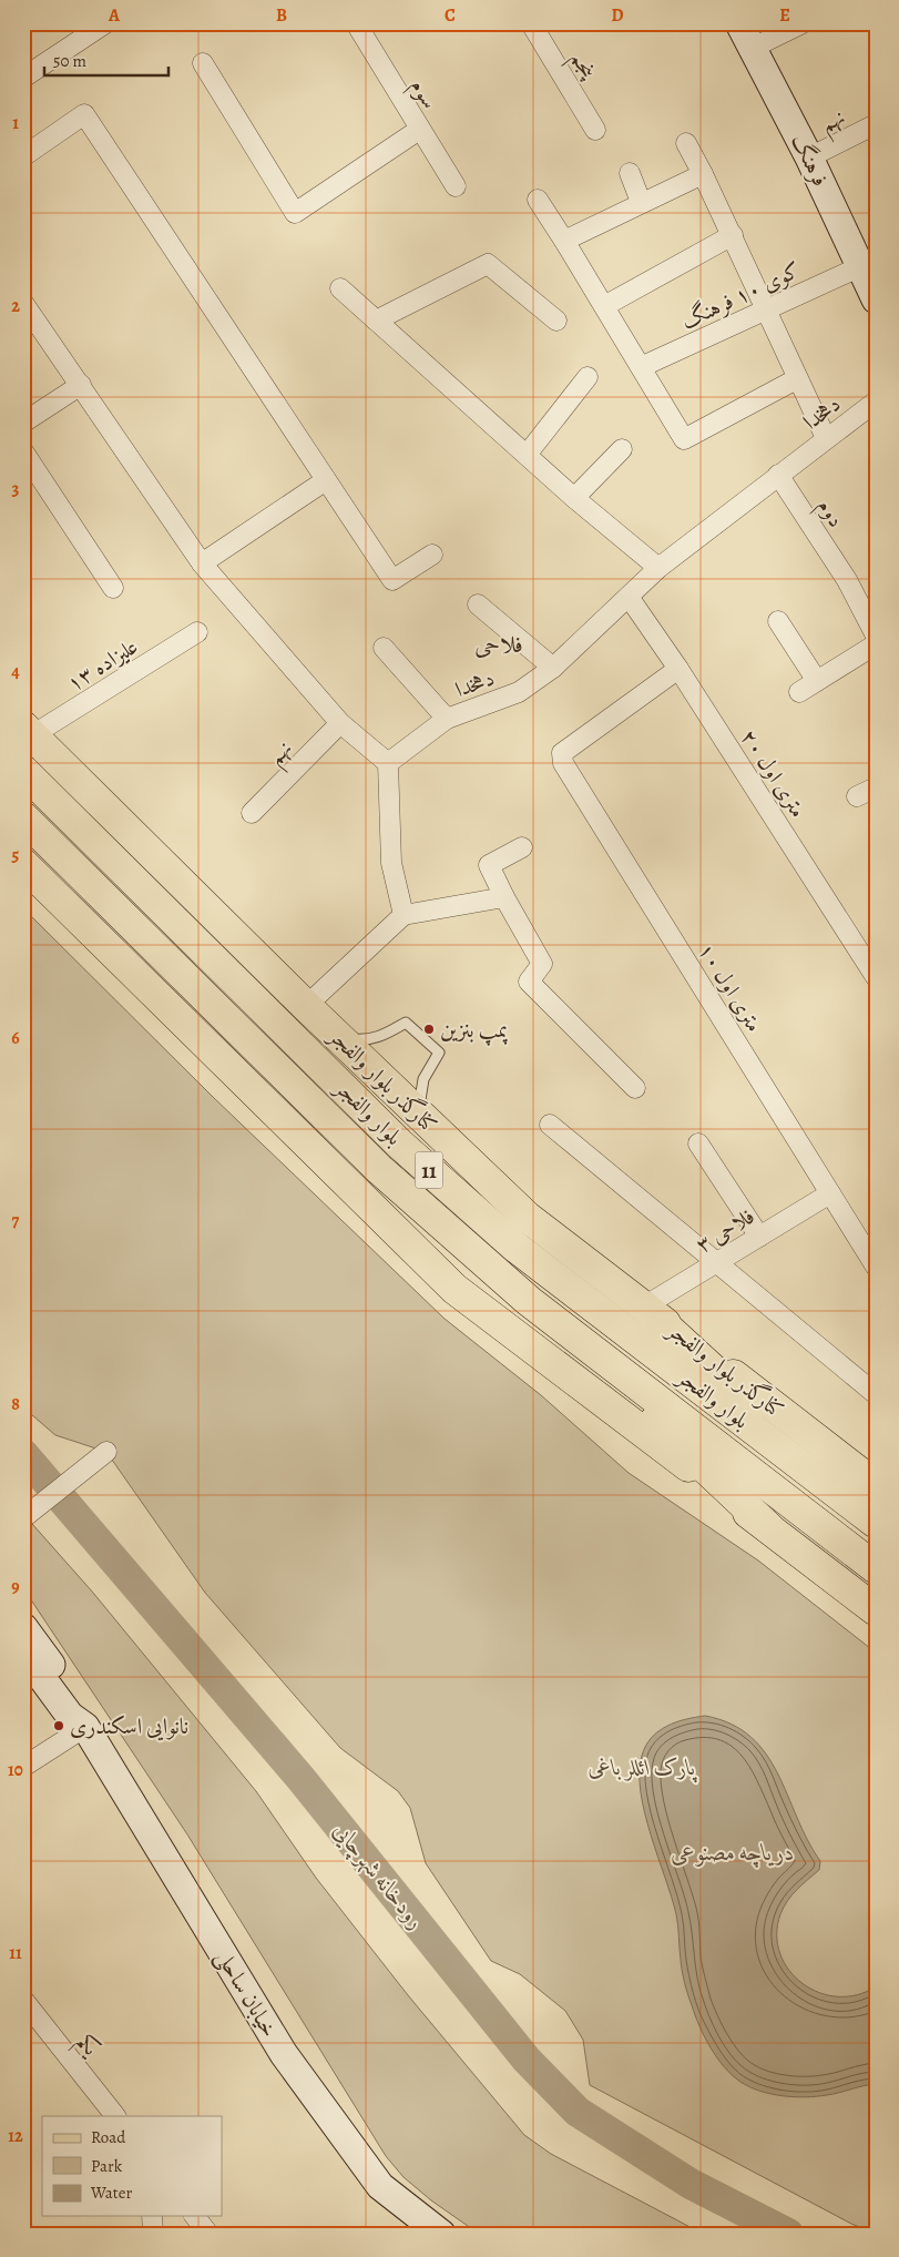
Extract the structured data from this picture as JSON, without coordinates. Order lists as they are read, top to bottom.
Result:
{
  "streets": {
    "main road": ["کنارگذر بلوار والفجر", "بلوار والفجر", "11"],
    "street": [
      "پنجم",
      "سوم",
      "نهم",
      "فرهنگ",
      "کوی ۱۰ فرهنگ",
      "دهخدا",
      "دوم",
      "۱۳ علیزاده",
      "۲۰ متری اول",
      "۱۰ متری اول",
      "فلاحی ۳",
      "خیابان ساحلی",
      "یکم"
    ]
  },
  "crossings": [
    ["نهم", "فرهنگ"],
    ["فرهنگ", "کوی ۱۰ فرهنگ"],
    ["دهخدا", "دوم"],
    ["دهخدا", "۲۰ متری اول"],
    ["۱۳ علیزاده", "کنارگذر بلوار والفجر"],
    ["۲۰ متری اول", "۱۰ متری اول"],
    ["۱۰ متری اول", "فلاحی ۳"],
    ["کنارگذر بلوار والفجر", "فلاحی ۳"]
  ],
  "districts": ["فلاحی"],
  "water": ["دریاچه مصنوعی", "رودخانه شهرچایی"],
  "parks": ["پارک ائللر باغی"],
  "places": ["پمپ بنزین", "نانوایی اسکندری"],
  "legend": ["Road", "Park", "Water"],
  "scale_bar": "50 m",
  "grid": {
    "columns": [
      "A",
      "B",
      "C",
      "D",
      "E"
    ],
    "rows": [
      "1",
      "2",
      "3",
      "4",
      "5",
      "6",
      "7",
      "8",
      "9",
      "10",
      "11",
      "12"
    ]
  }
}
